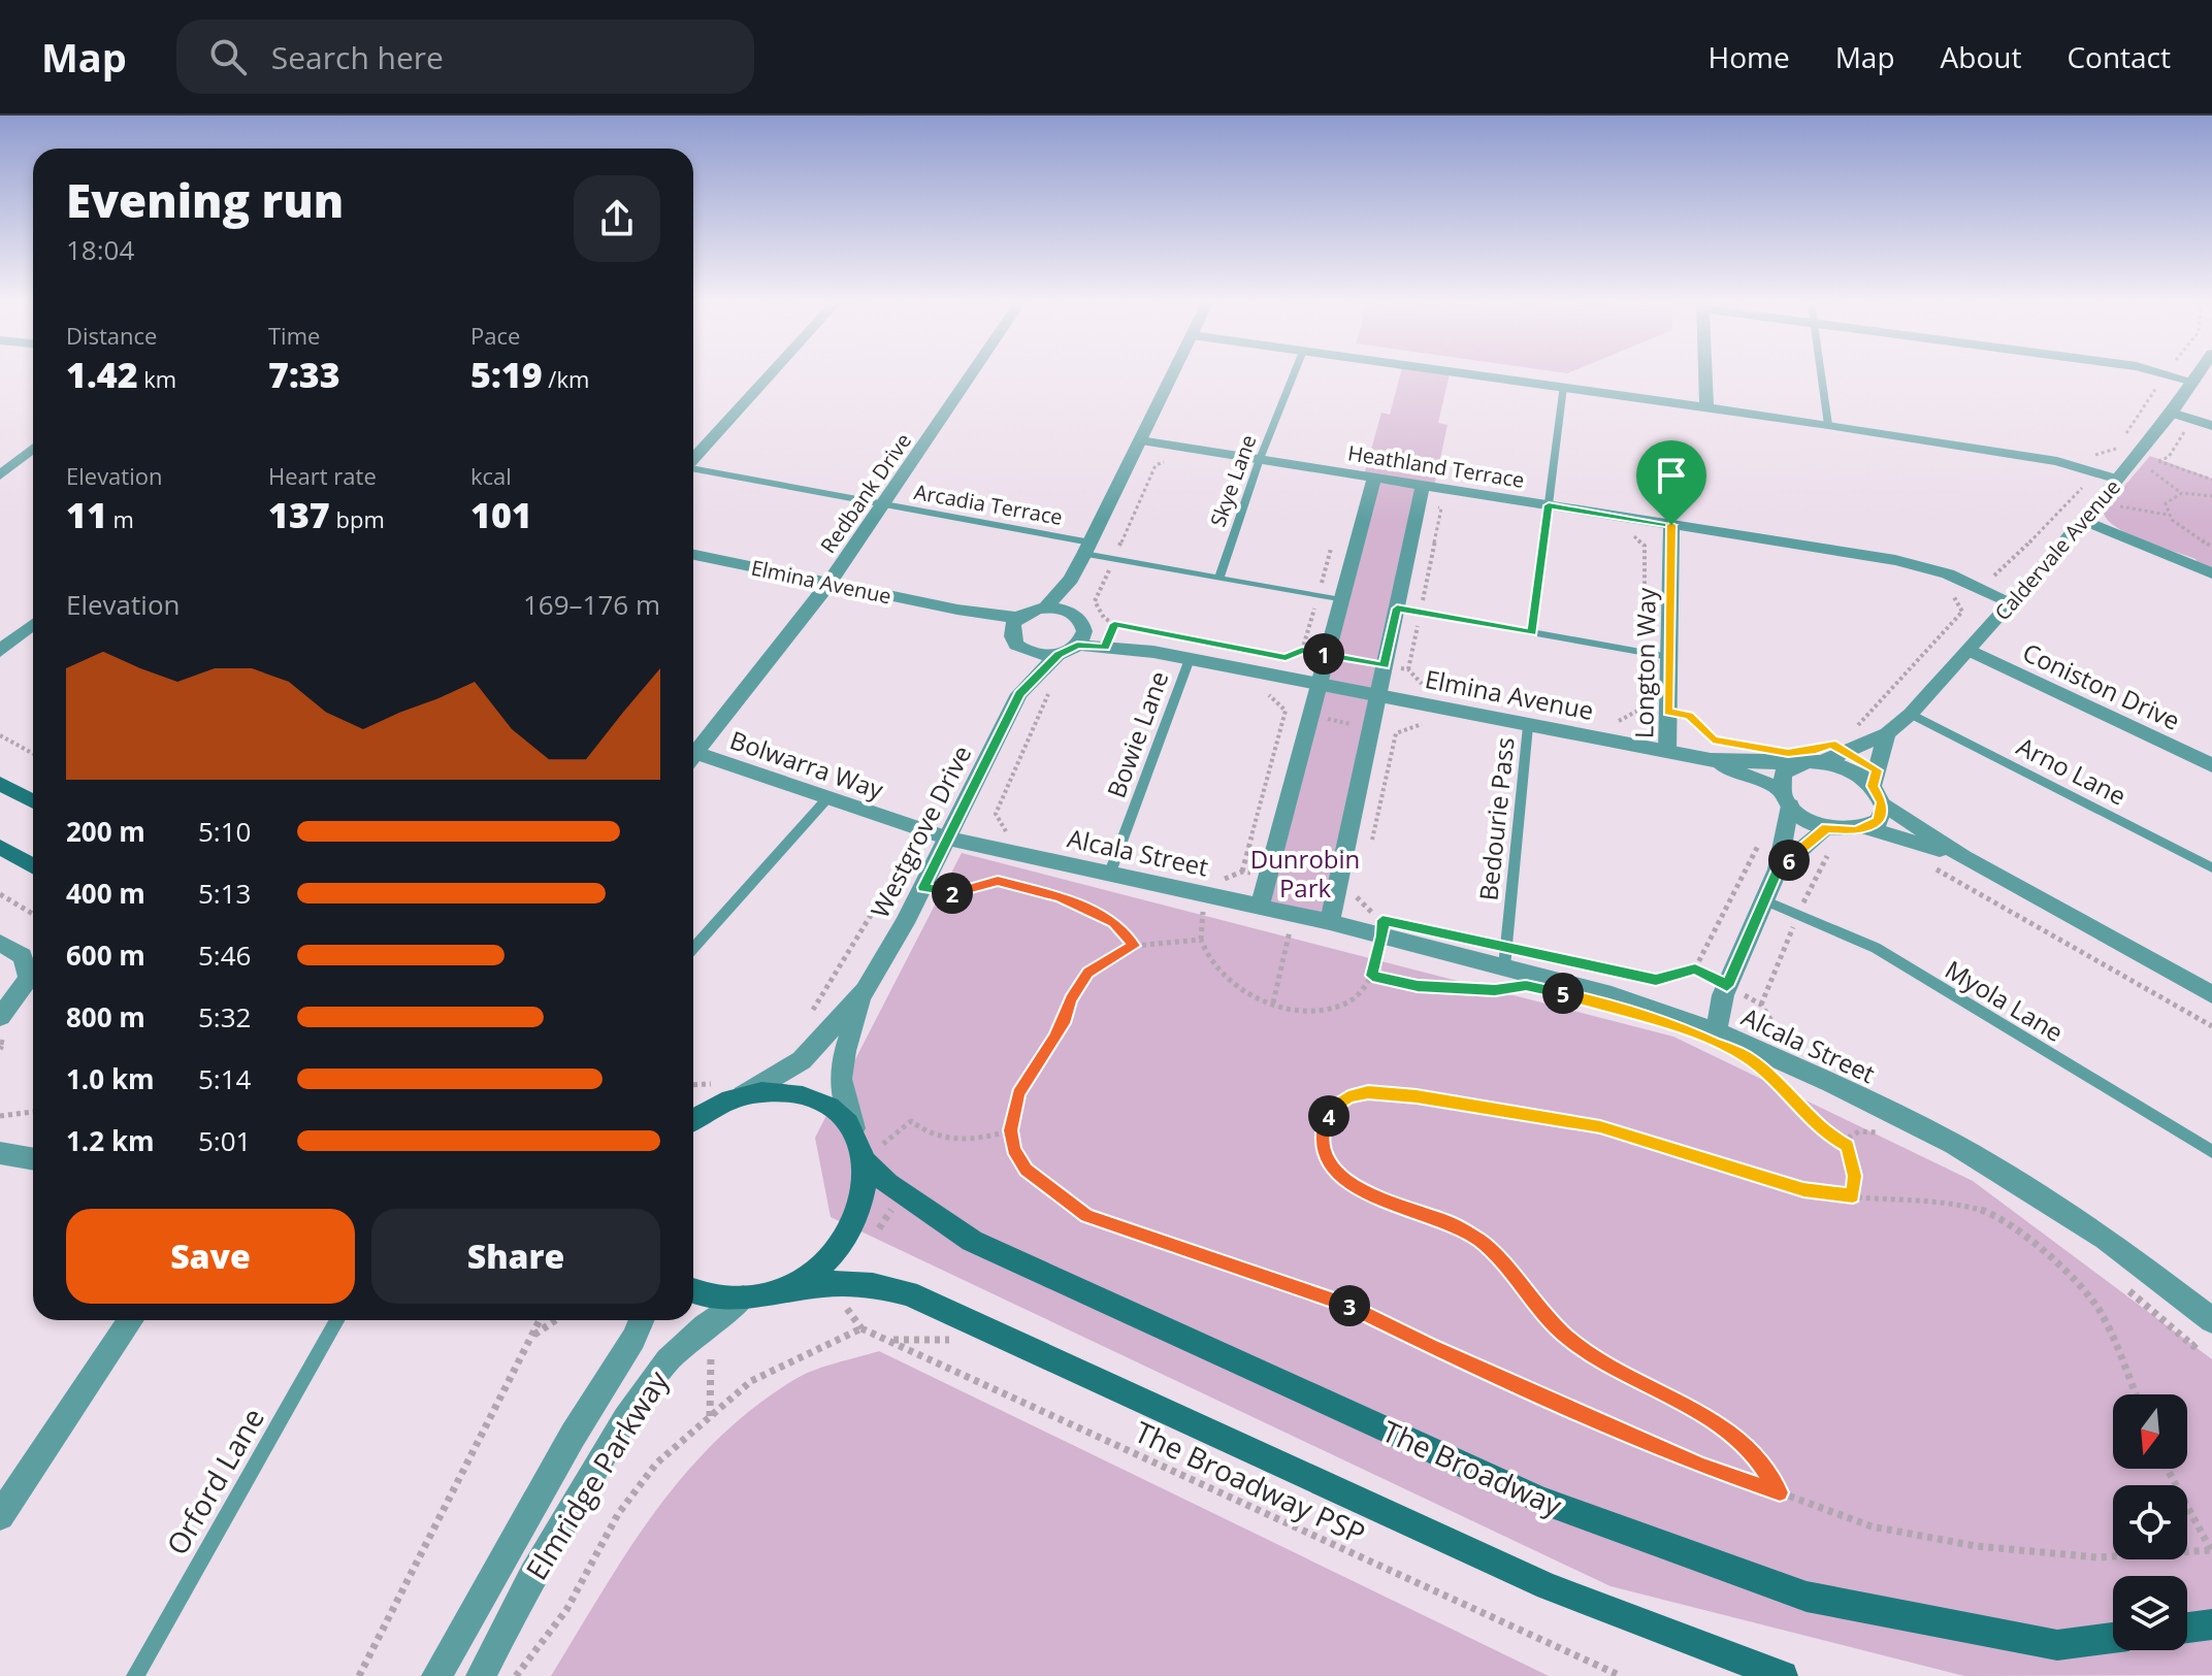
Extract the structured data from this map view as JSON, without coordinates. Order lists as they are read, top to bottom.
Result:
{
  "streets": {
    "main road": ["The Broadway"],
    "street": [
      "Heathland Terrace",
      "Redbank Drive",
      "Caldervale Avenue",
      "Elmina Avenue",
      "Longton Way",
      "Coniston Drive",
      "Bolwarra Way",
      "Westgrove Drive",
      "Alcala Street",
      "Elmridge Parkway"
    ],
    "lane": [
      "Skye Lane",
      "Arcadia Terrace",
      "Bowie Lane",
      "Arno Lane",
      "Bedourie Pass",
      "Myola Lane",
      "Orford Lane"
    ],
    "path": ["The Broadway PSP"]
  },
  "crossings": [
    ["Heathland Terrace", "Skye Lane"],
    ["Heathland Terrace", "Caldervale Avenue"],
    ["Heathland Terrace", "Longton Way"],
    ["Redbank Drive", "Arcadia Terrace"],
    ["Redbank Drive", "Elmina Avenue"],
    ["Caldervale Avenue", "Elmina Avenue"],
    ["Caldervale Avenue", "Coniston Drive"],
    ["Caldervale Avenue", "Arno Lane"],
    ["Elmina Avenue", "Longton Way"],
    ["Elmina Avenue", "Bowie Lane"],
    ["Elmina Avenue", "Bedourie Pass"],
    ["Elmina Avenue", "Westgrove Drive"],
    ["Bowie Lane", "Alcala Street"],
    ["Bolwarra Way", "Westgrove Drive"],
    ["Bolwarra Way", "Alcala Street"],
    ["Bedourie Pass", "Alcala Street"],
    ["Westgrove Drive", "Alcala Street"],
    ["Westgrove Drive", "The Broadway"]
  ],
  "parks": ["Dunrobin Park"],
  "north": "bottom",
  "page": {
    "header": "Map",
    "search": "Search here",
    "nav": [
      "Home",
      "Map",
      "About",
      "Contact"
    ],
    "heading": ["Evening run", "18:04"],
    "stats": [
      ["Distance", "1.42 km"],
      ["Time", "7:33"],
      ["Pace", "5:19 /km"],
      ["Elevation", "11 m"],
      ["Heart rate", "137 bpm"],
      ["kcal", "101"]
    ],
    "chart": ["Elevation", "169–176 m"],
    "pins": [
      "1",
      "6",
      "2",
      "5",
      "4",
      "3"
    ],
    "list": [
      {
        "name": "200 m",
        "note": "5:10"
      },
      {
        "name": "400 m",
        "note": "5:13"
      },
      {
        "name": "600 m",
        "note": "5:46"
      },
      {
        "name": "800 m",
        "note": "5:32"
      },
      {
        "name": "1.0 km",
        "note": "5:14"
      },
      {
        "name": "1.2 km",
        "note": "5:01"
      }
    ],
    "buttons": ["Save", "Share"]
  }
}
